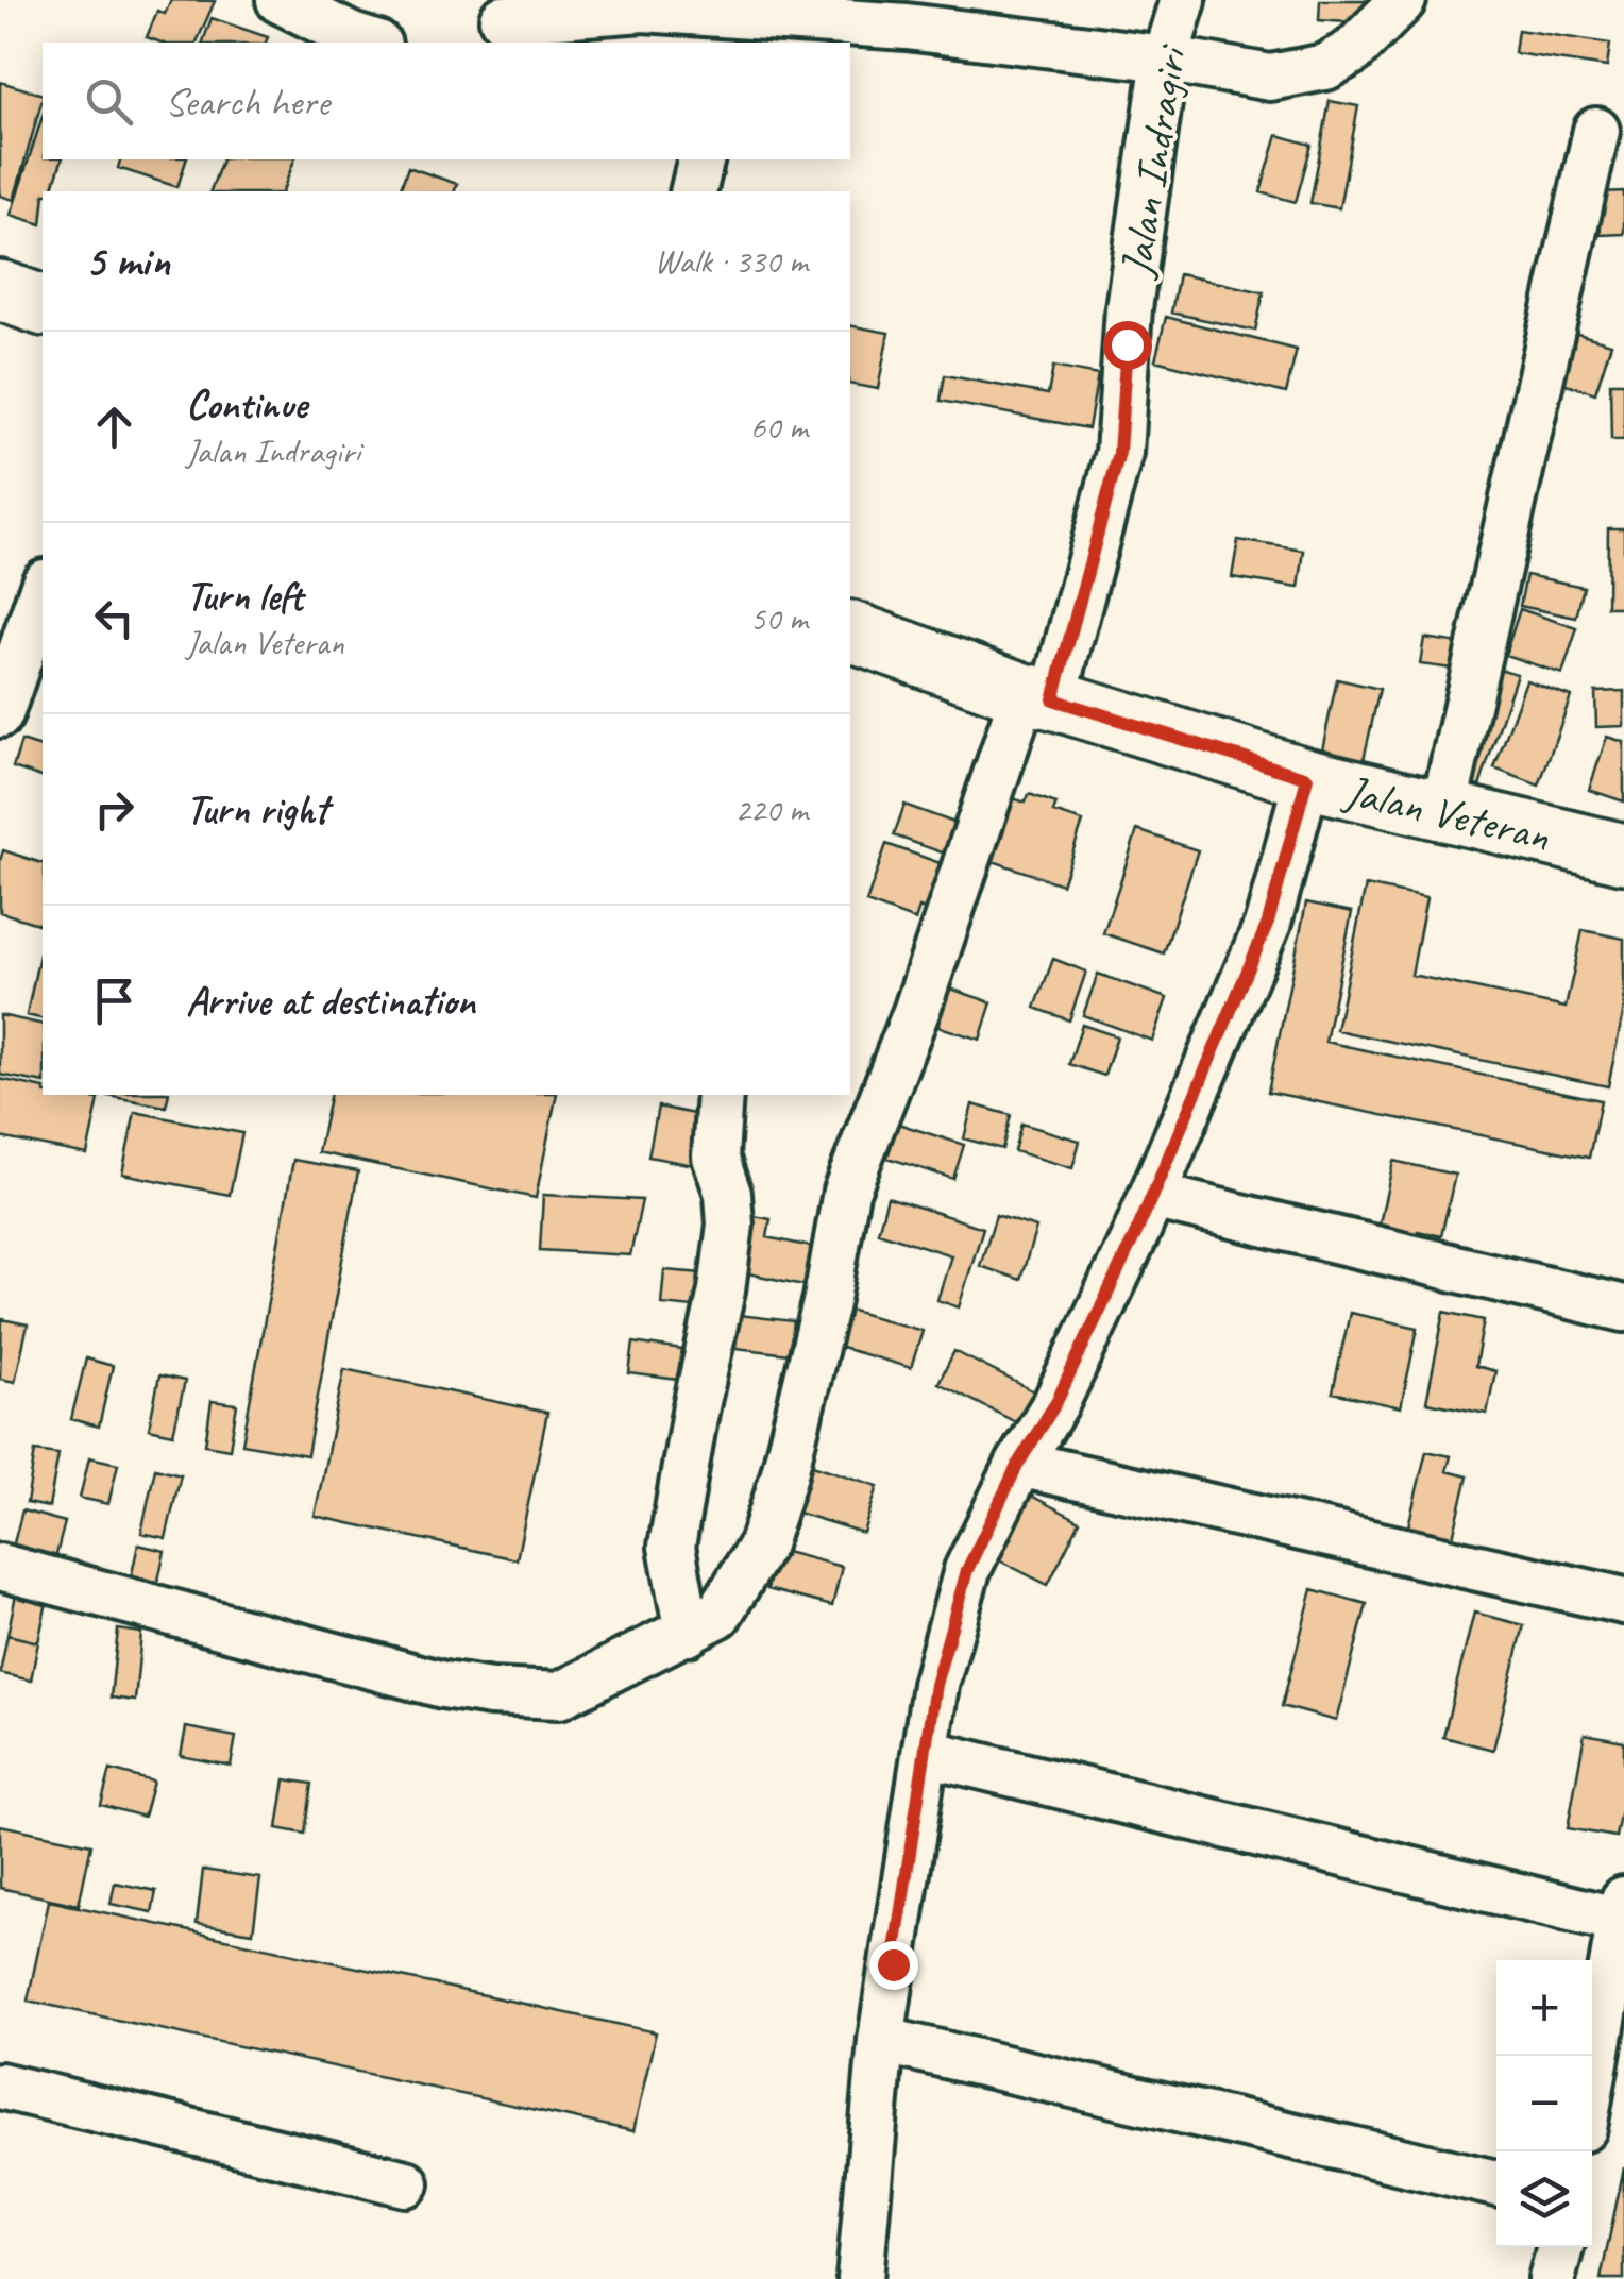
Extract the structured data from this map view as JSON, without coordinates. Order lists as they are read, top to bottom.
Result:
{
  "streets": {
    "street": ["Jalan Indragiri", "Jalan Veteran"]
  },
  "crossings": [
    ["Jalan Indragiri", "Jalan Veteran"]
  ],
  "page": {
    "search": "Search here",
    "heading": ["5 min", "Walk · 330 m"],
    "list": [
      ["Continue", "Jalan Indragiri", "60 m"],
      ["Turn left", "Jalan Veteran", "50 m"],
      ["Turn right", "220 m"],
      "Arrive at destination"
    ],
    "map_buttons": ["+", "−"]
  }
}
